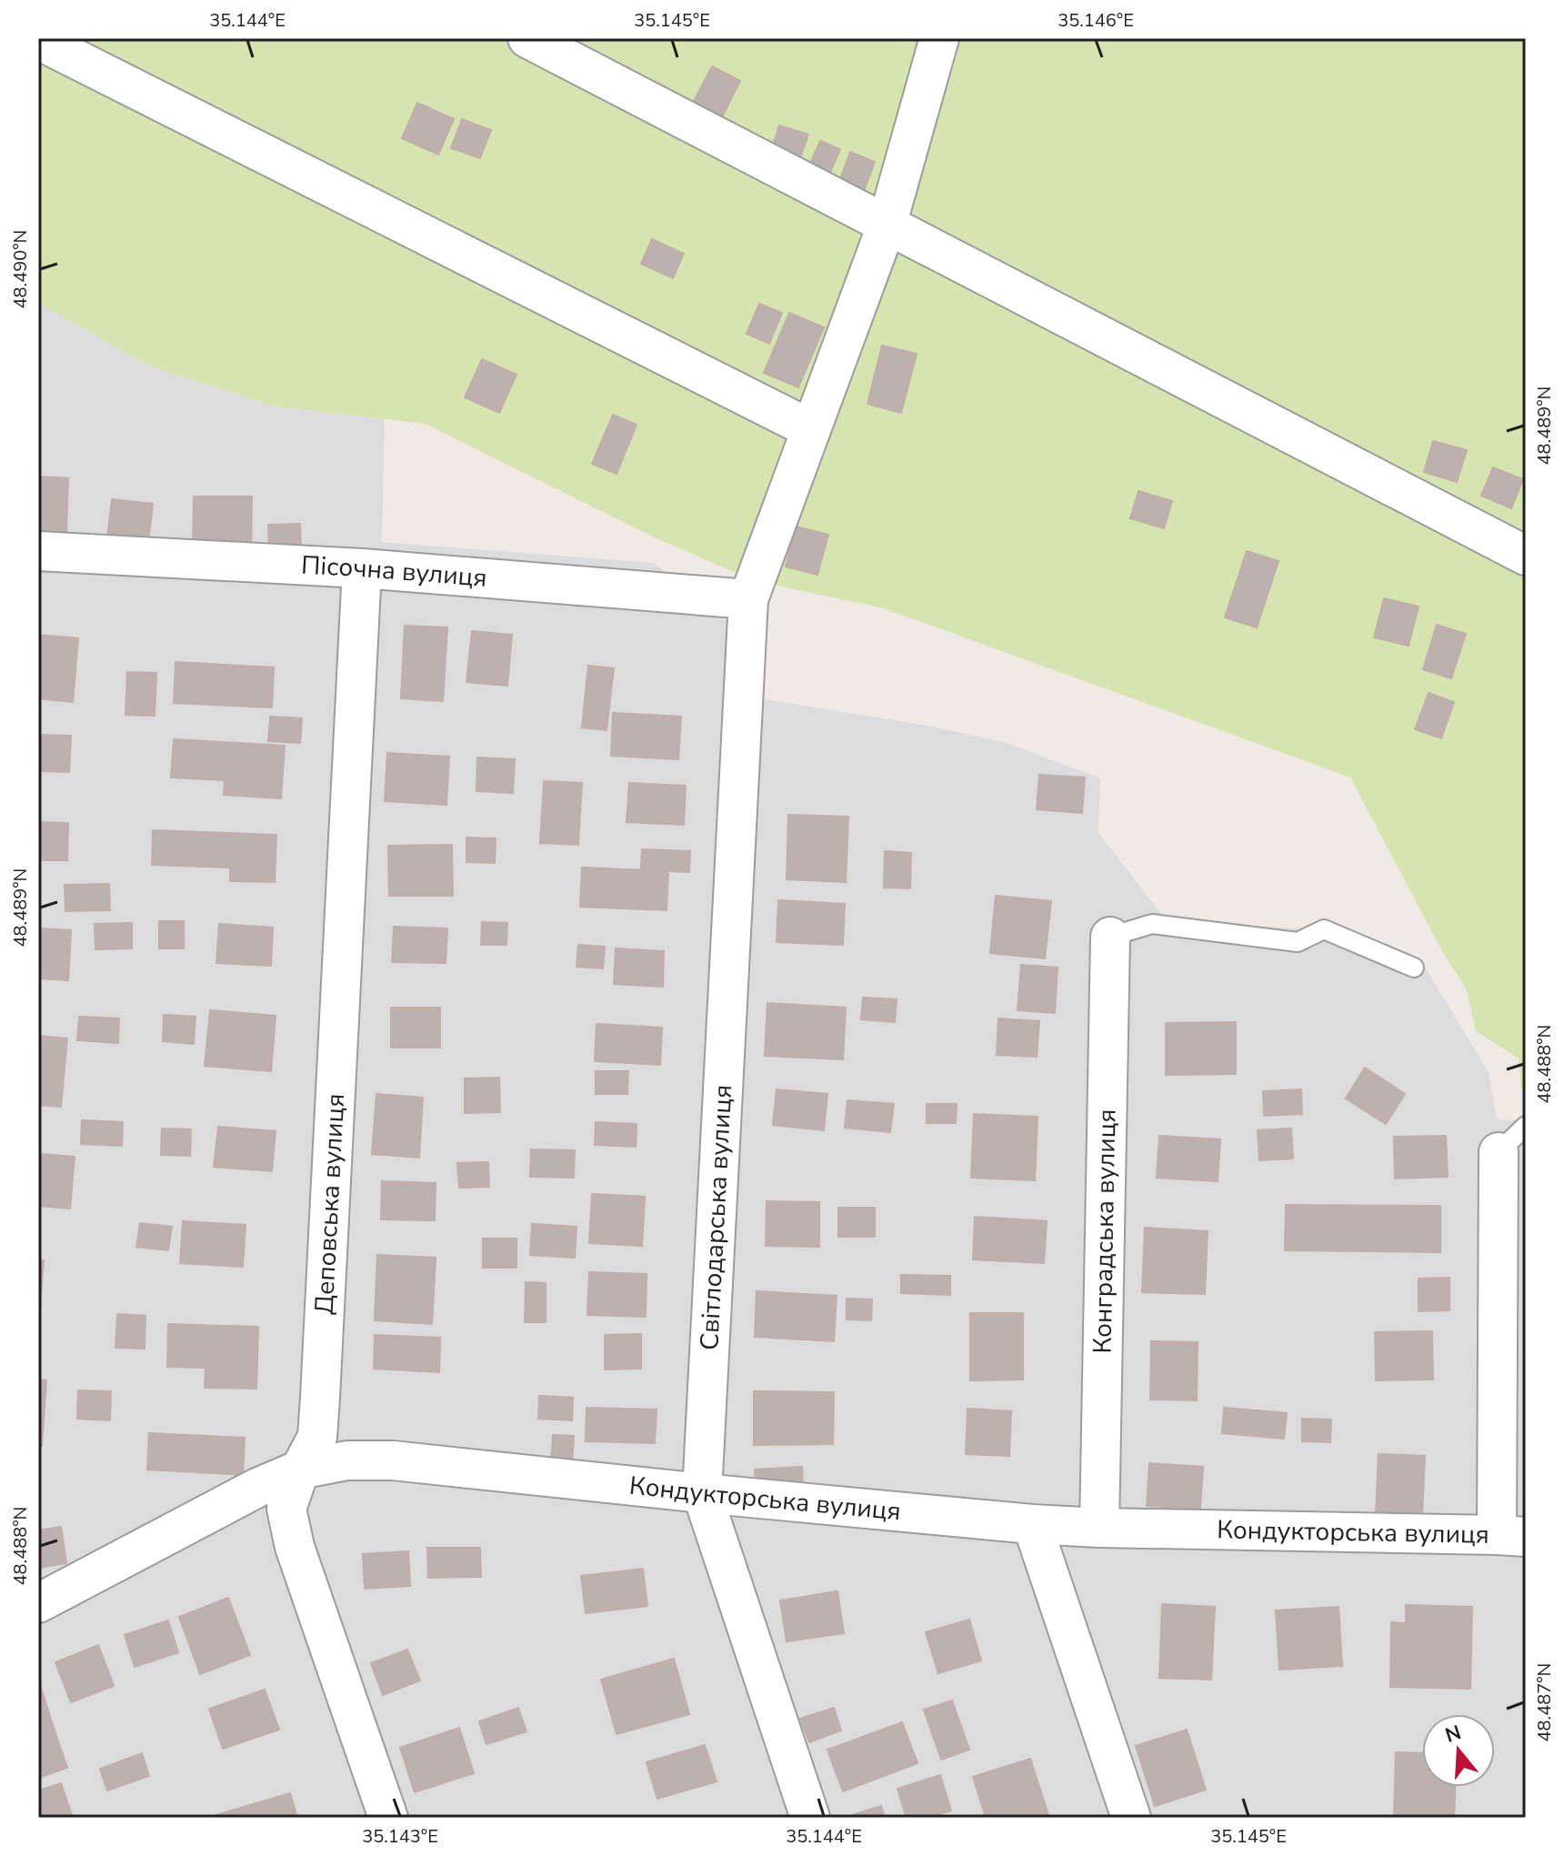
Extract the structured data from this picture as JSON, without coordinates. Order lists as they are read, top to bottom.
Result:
{
  "streets": {
    "street": [
      "Пісочна вулиця",
      "Деповська вулиця",
      "Світлодарська вулиця",
      "Конградська вулиця",
      "Кондукторська вулиця"
    ]
  },
  "crossings": [
    ["Пісочна вулиця", "Деповська вулиця"],
    ["Пісочна вулиця", "Світлодарська вулиця"],
    ["Деповська вулиця", "Кондукторська вулиця"],
    ["Світлодарська вулиця", "Кондукторська вулиця"],
    ["Конградська вулиця", "Кондукторська вулиця"]
  ],
  "north": "top",
  "coordinates": [
    "35.144°E",
    "35.145°E",
    "35.146°E",
    "48.490°N",
    "48.489°N",
    "48.488°N",
    "48.487°N",
    "35.143°E"
  ]
}
